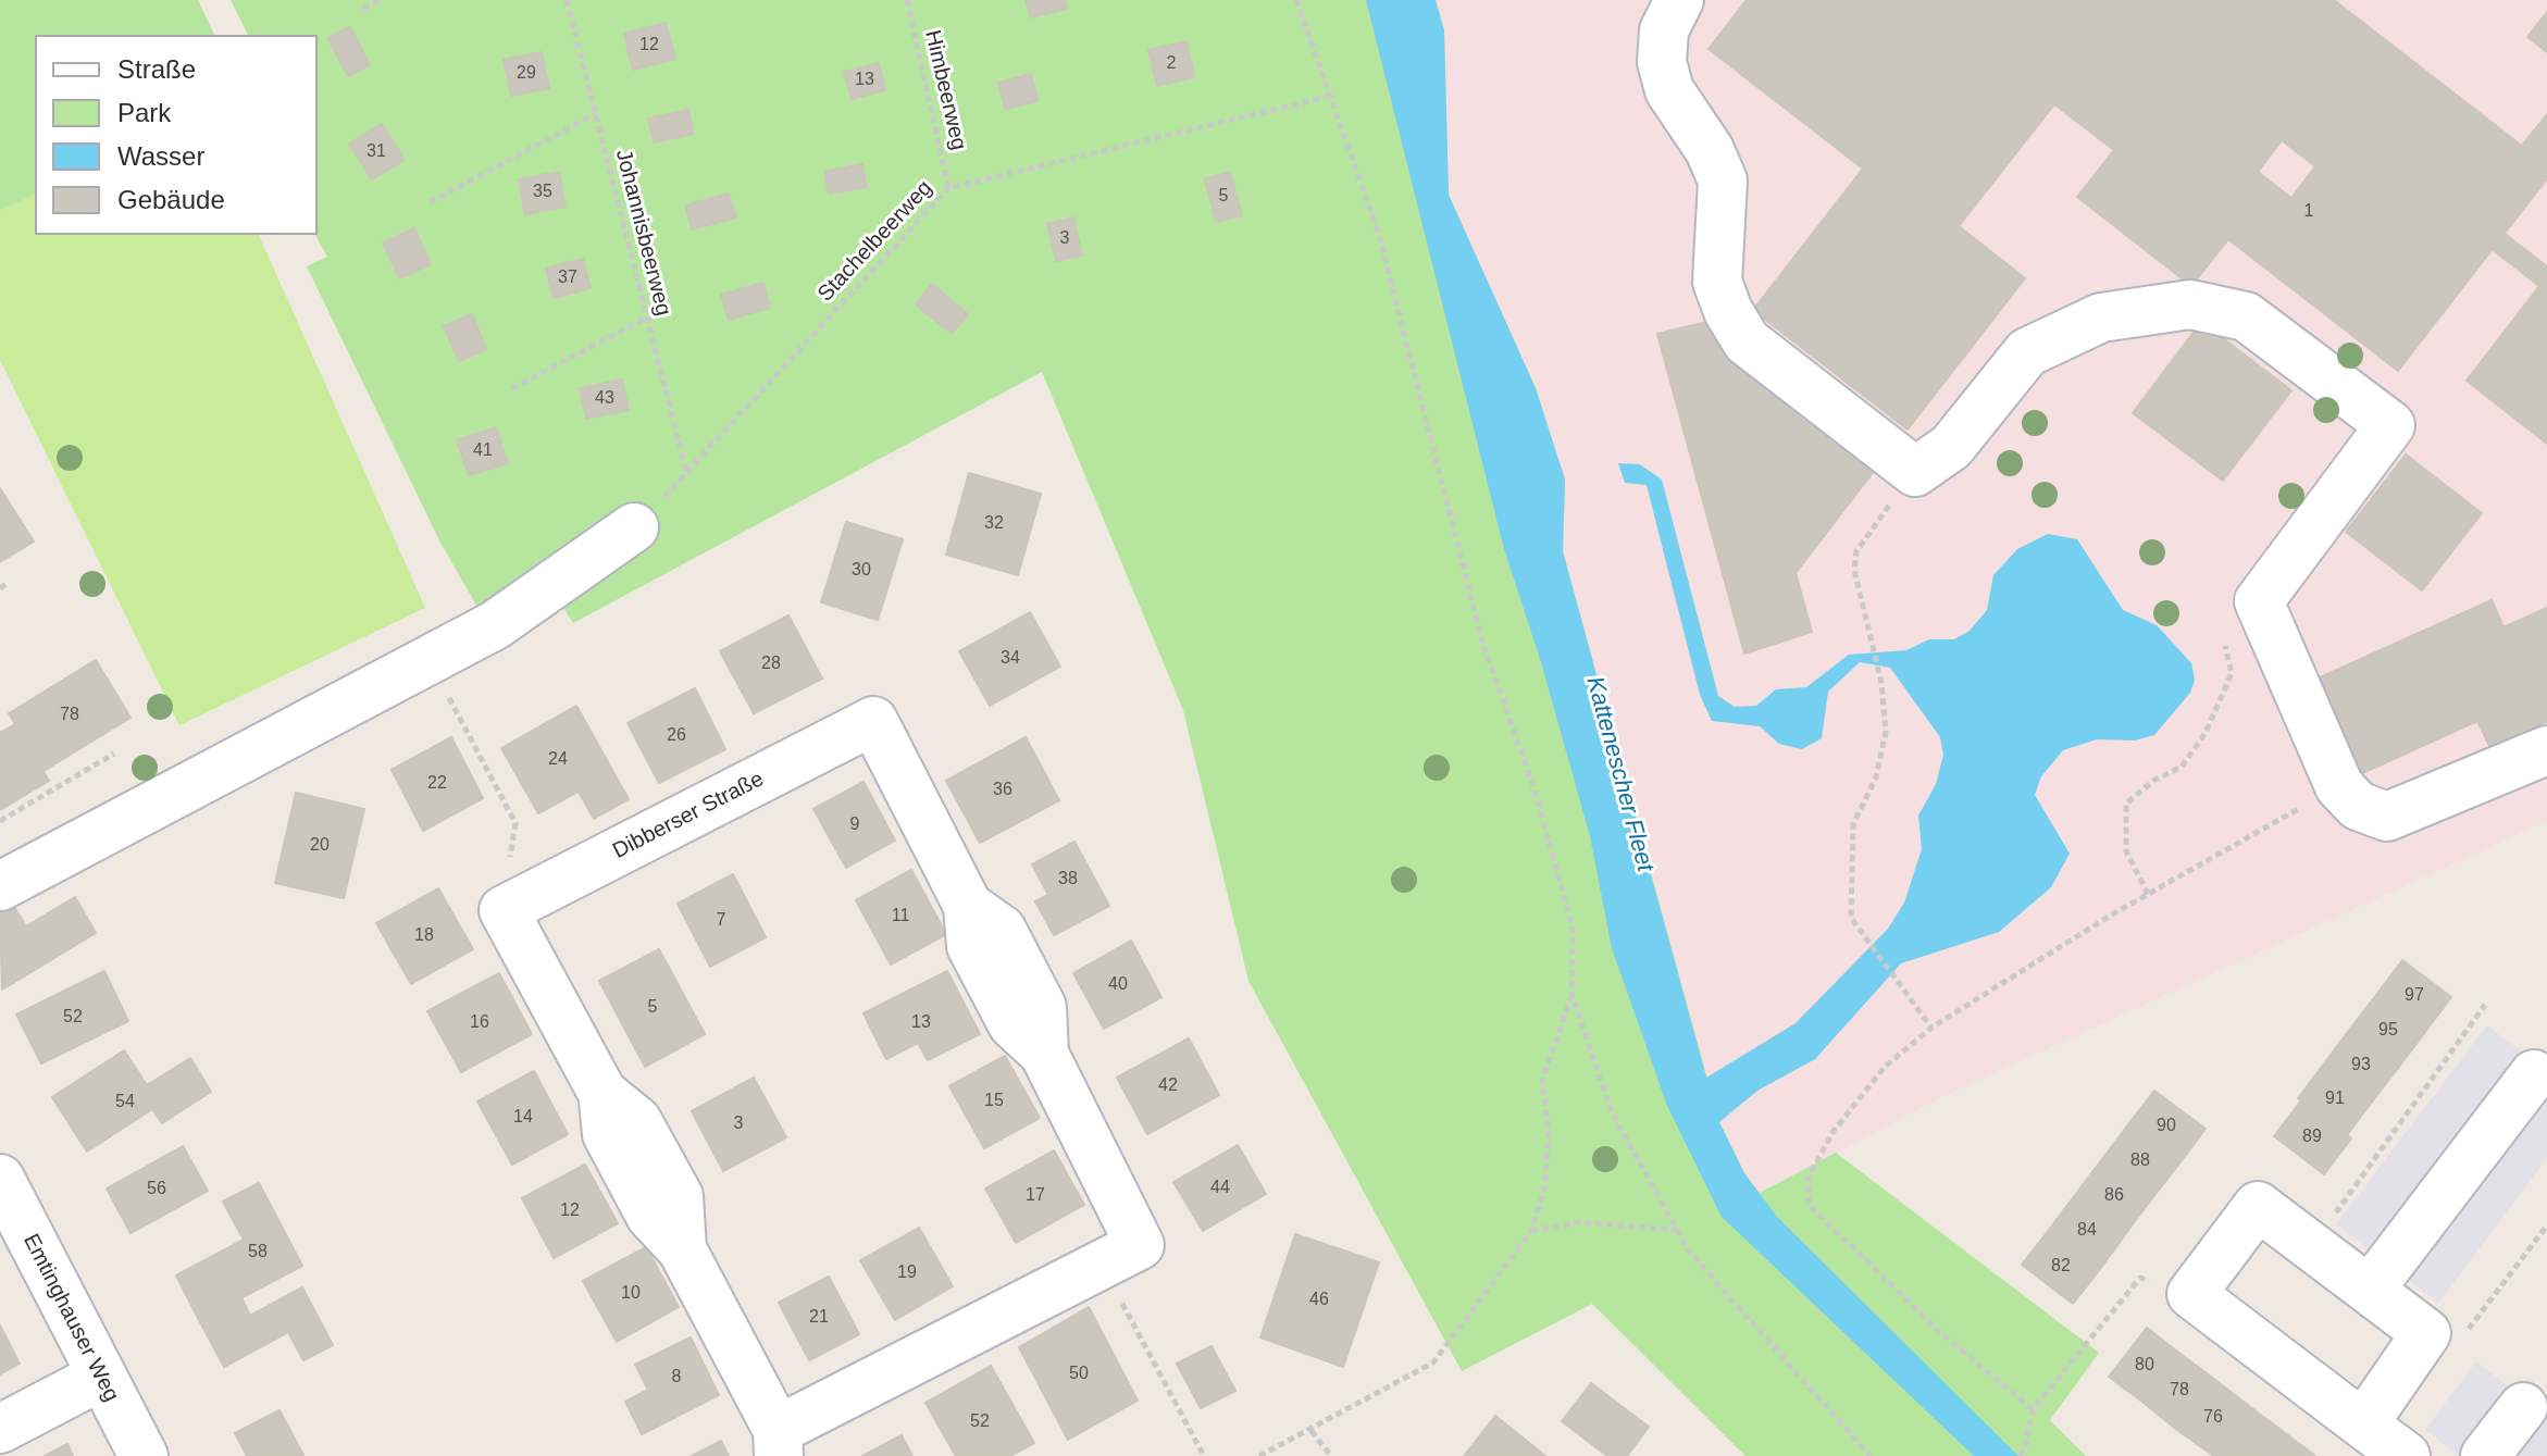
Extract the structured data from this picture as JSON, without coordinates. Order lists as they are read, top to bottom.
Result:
{
  "streets": {
    "street": ["Dibberser Straße", "Emtinghauser Weg"],
    "path": ["Himbeerweg", "Johannisbeerweg", "Stachelbeerweg"]
  },
  "crossings": [
    ["Himbeerweg", "Stachelbeerweg"],
    ["Johannisbeerweg", "Stachelbeerweg"]
  ],
  "water": ["Kattenescher Fleet"],
  "house_numbers": [
    "12",
    "2",
    "29",
    "13",
    "31",
    "35",
    "5",
    "1",
    "3",
    "37",
    "43",
    "41",
    "32",
    "30",
    "34",
    "28",
    "78",
    "26",
    "24",
    "22",
    "36",
    "9",
    "20",
    "38",
    "11",
    "7",
    "18",
    "40",
    "97",
    "5",
    "52",
    "16",
    "13",
    "95",
    "93",
    "42",
    "91",
    "15",
    "54",
    "14",
    "3",
    "90",
    "89",
    "88",
    "44",
    "56",
    "17",
    "86",
    "12",
    "84",
    "58",
    "82",
    "19",
    "10",
    "46",
    "21",
    "80",
    "50",
    "8",
    "78",
    "76",
    "52"
  ],
  "legend": [
    "Straße",
    "Park",
    "Wasser",
    "Gebäude"
  ]
}
